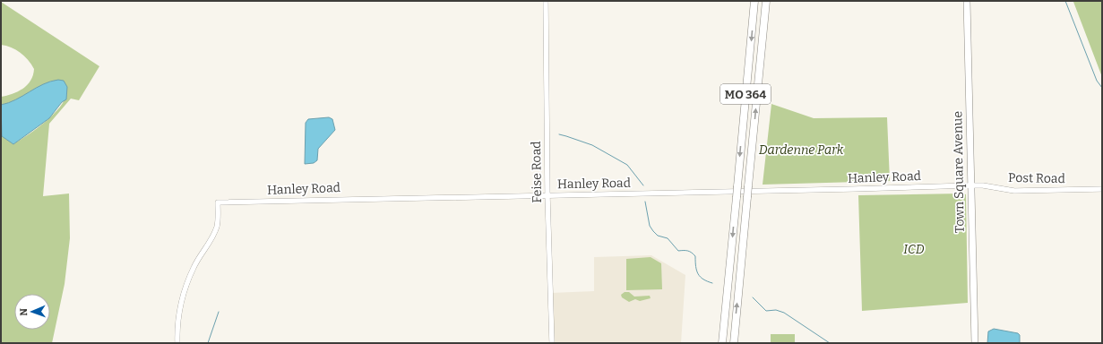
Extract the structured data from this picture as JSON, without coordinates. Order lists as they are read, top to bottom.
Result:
{
  "streets": {
    "highway": ["MO 364"],
    "main road": ["Town Square Avenue"],
    "street": ["Feise Road", "Hanley Road", "Post Road"]
  },
  "crossings": [
    ["Feise Road", "Hanley Road"],
    ["Town Square Avenue", "Hanley Road"],
    ["Town Square Avenue", "Post Road"],
    ["Hanley Road", "Post Road"]
  ],
  "parks": ["Dardenne Park", "ICD"],
  "north": "left"
}
